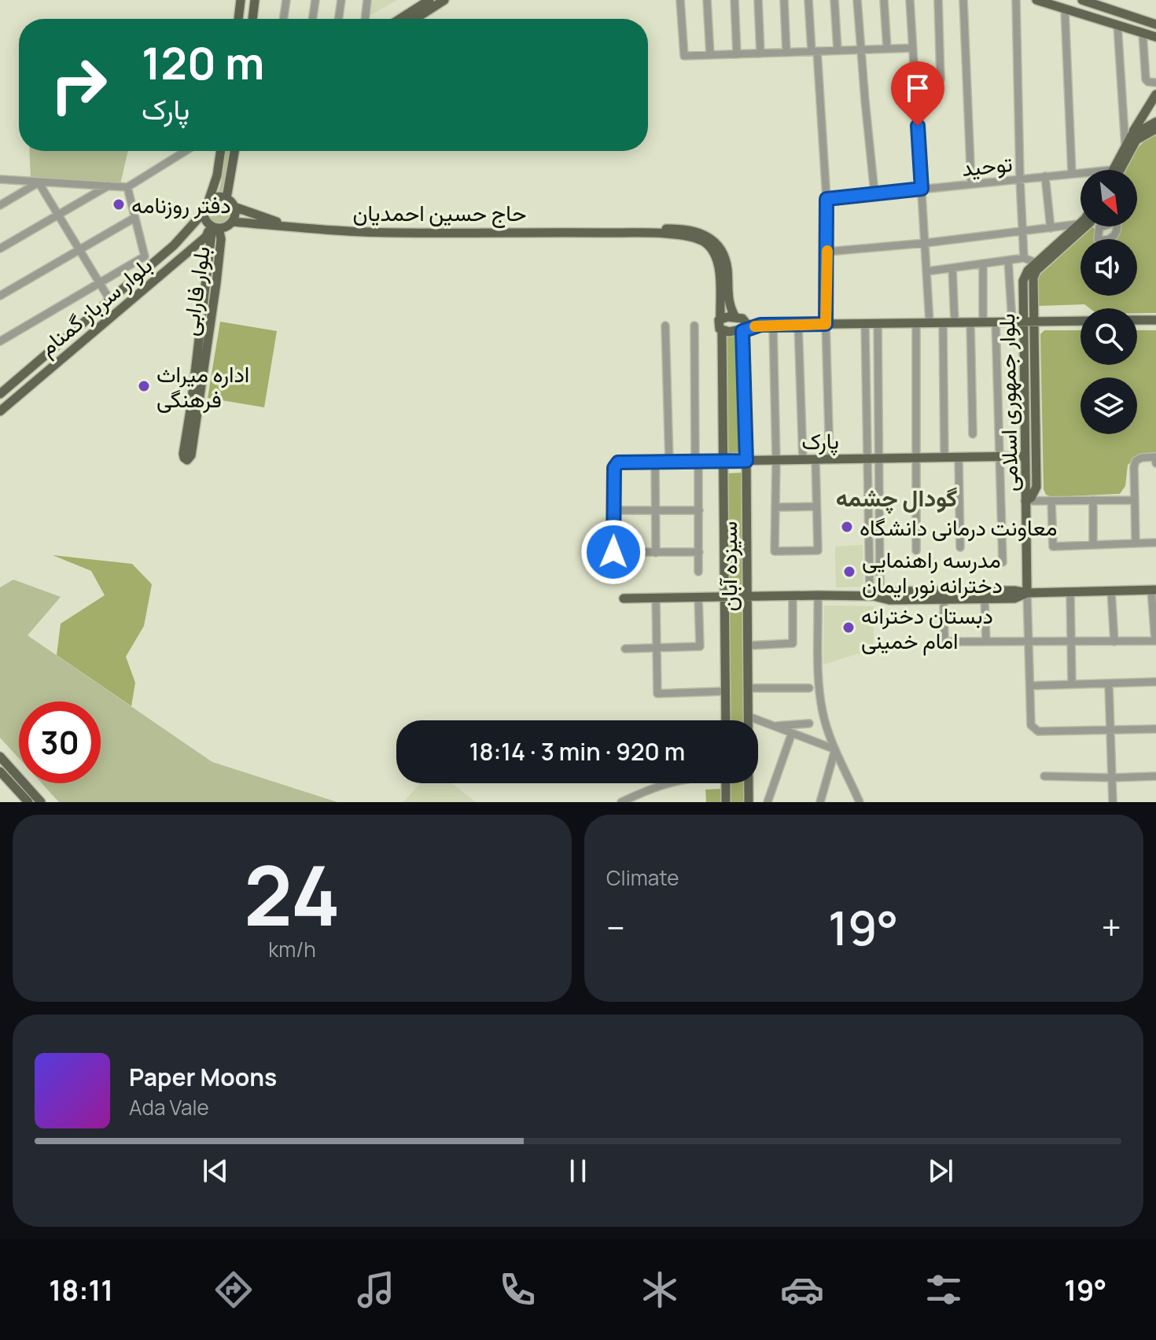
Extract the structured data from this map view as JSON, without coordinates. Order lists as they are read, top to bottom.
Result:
{
  "streets": {
    "main road": [
      "حاج حسین احمدیان",
      "بلوار فارابی",
      "بلوار سرباز گمنام",
      "بلوار جمهوری اسلامی",
      "پارک",
      "سیزده آبان"
    ],
    "street": ["توحید"]
  },
  "crossings": [
    ["حاج حسین احمدیان", "بلوار فارابی"],
    ["حاج حسین احمدیان", "بلوار سرباز گمنام"],
    ["حاج حسین احمدیان", "سیزده آبان"],
    ["بلوار فارابی", "بلوار سرباز گمنام"],
    ["بلوار جمهوری اسلامی", "پارک"],
    ["پارک", "سیزده آبان"]
  ],
  "districts": ["گودال چشمه"],
  "places": [
    "دفتر روزنامه",
    "اداره میراث فرهنگی",
    "معاونت درمانی دانشگاه",
    "مدرسه راهنمایی دخترانه نور ایمان",
    "دبستان دخترانه امام خمینی"
  ],
  "north": "bottom right",
  "page": {
    "turn": ["120 m", "پارک"],
    "limit": "30",
    "trip": "18:14 · 3 min · 920 m",
    "tile": [
      ["24", "km/h"],
      "Climate"
    ],
    "heat": ["−", "19°", "+"],
    "song": ["Paper Moons", "Ada Vale"],
    "tabs": ["18:11", "19°"]
  }
}
